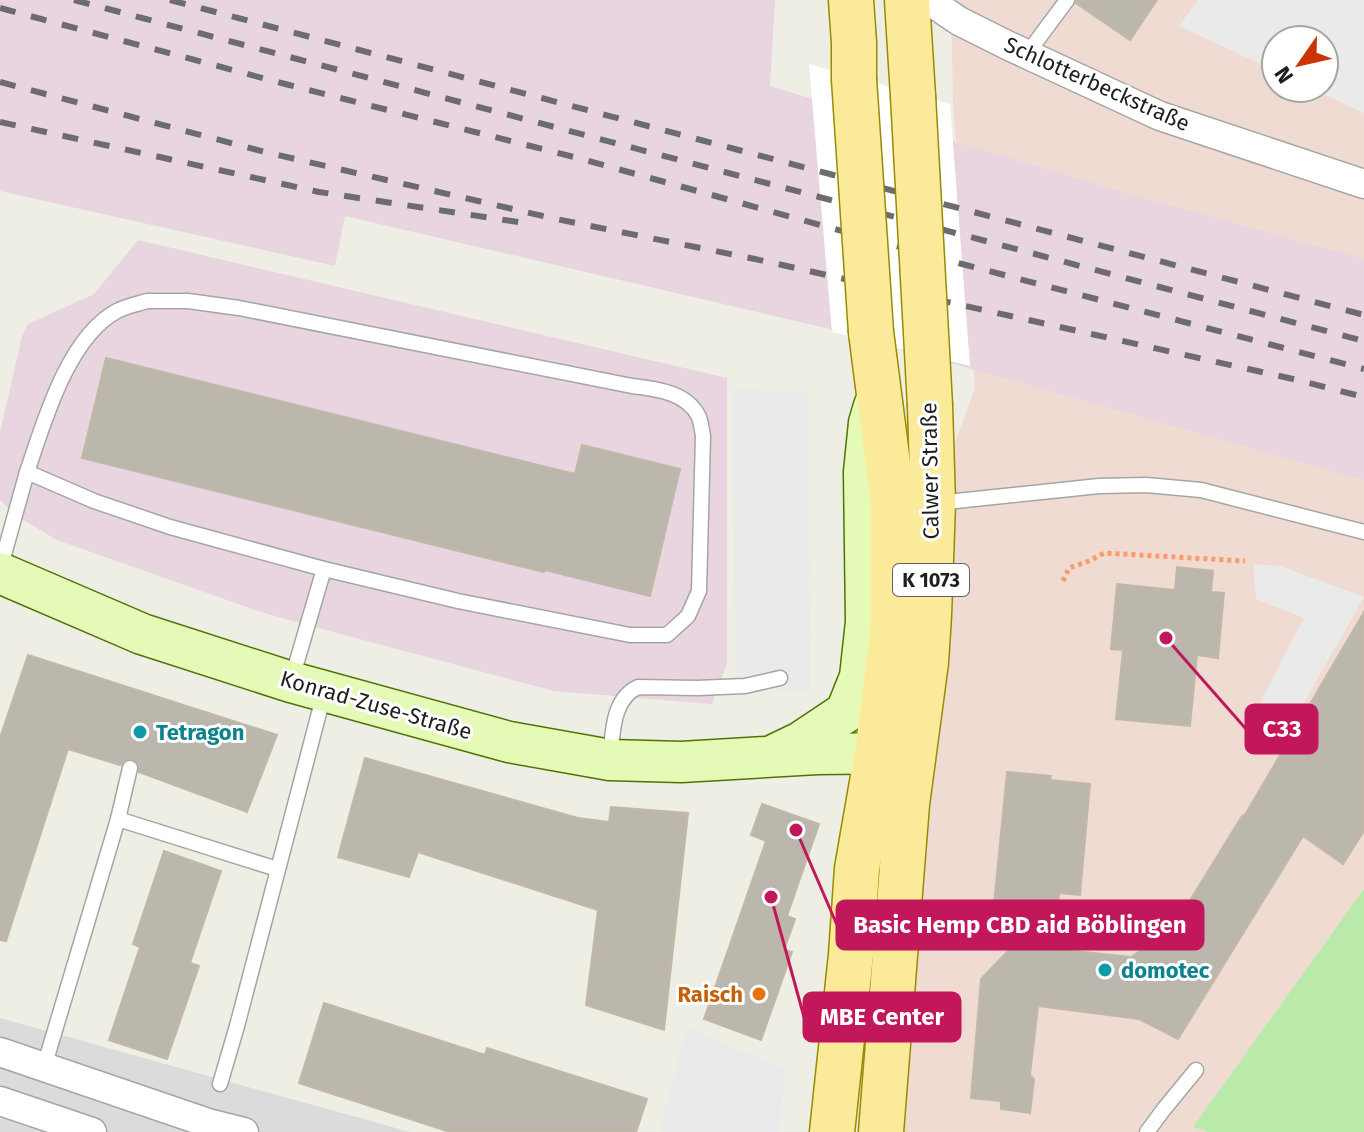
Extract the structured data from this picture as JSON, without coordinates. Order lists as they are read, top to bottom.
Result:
{
  "streets": {
    "main road": ["Calwer Straße", "K 1073"],
    "street": ["Schlotterbeckstraße", "Konrad-Zuse-Straße"]
  },
  "crossings": [
    ["Calwer Straße", "Konrad-Zuse-Straße"]
  ],
  "places": [
    "C33",
    "Tetragon",
    "Basic Hemp CBD aid Böblingen",
    "MBE Center",
    "domotec",
    "Raisch"
  ],
  "north": "bottom left"
}
